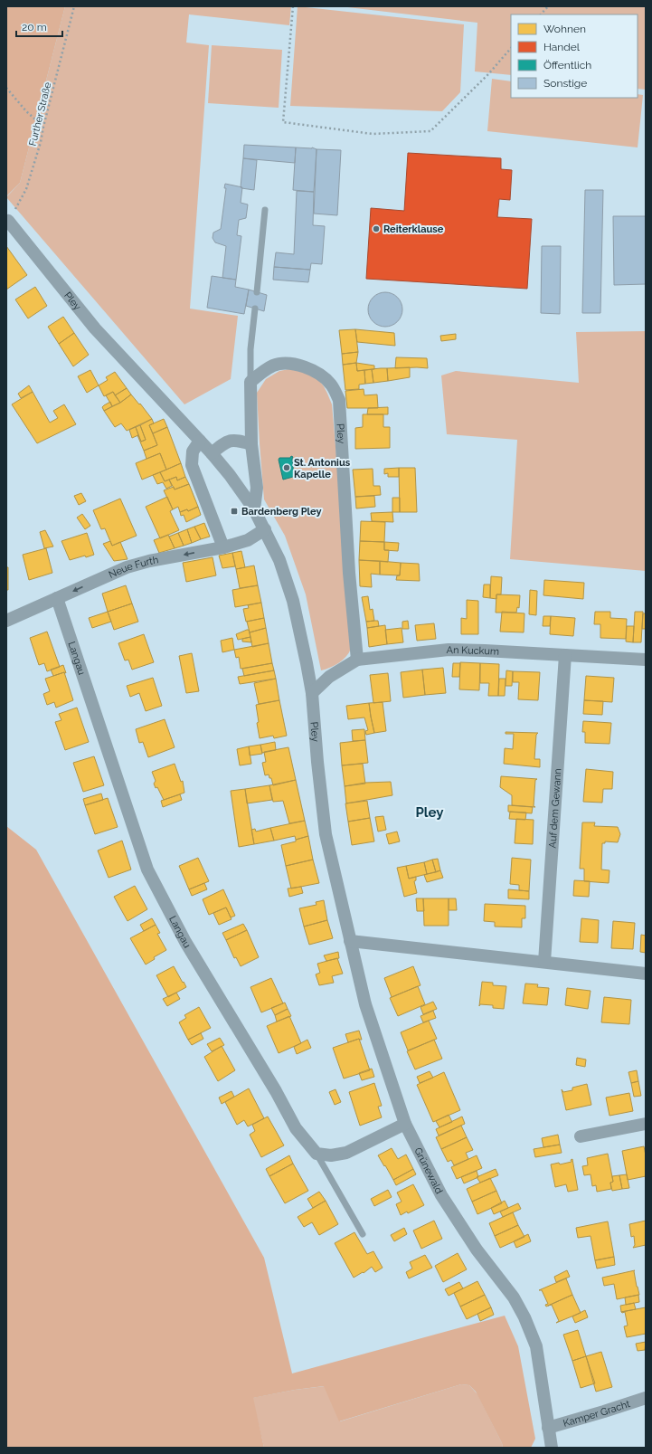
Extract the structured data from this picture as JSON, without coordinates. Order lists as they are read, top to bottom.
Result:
{
  "streets": {
    "street": [
      "Pley",
      "Neue Furth",
      "An Kuckum",
      "Langau",
      "Auf dem Gewann",
      "Grünewald",
      "Kamper Gracht"
    ],
    "path": ["Further Straße"]
  },
  "crossings": [
    ["Further Straße", "Pley"],
    ["Pley", "Neue Furth"],
    ["Pley", "An Kuckum"],
    ["Pley", "Grünewald"],
    ["Neue Furth", "Langau"],
    ["An Kuckum", "Auf dem Gewann"],
    ["Grünewald", "Kamper Gracht"]
  ],
  "one_way": ["Neue Furth"],
  "districts": ["Pley"],
  "places": {
    "other": ["Reiterklause", "St. Antonius Kapelle"],
    "transit": ["Bardenberg Pley"]
  },
  "legend": [
    "Wohnen",
    "Handel",
    "Öffentlich",
    "Sonstige"
  ],
  "scale_bar": "20 m"
}
